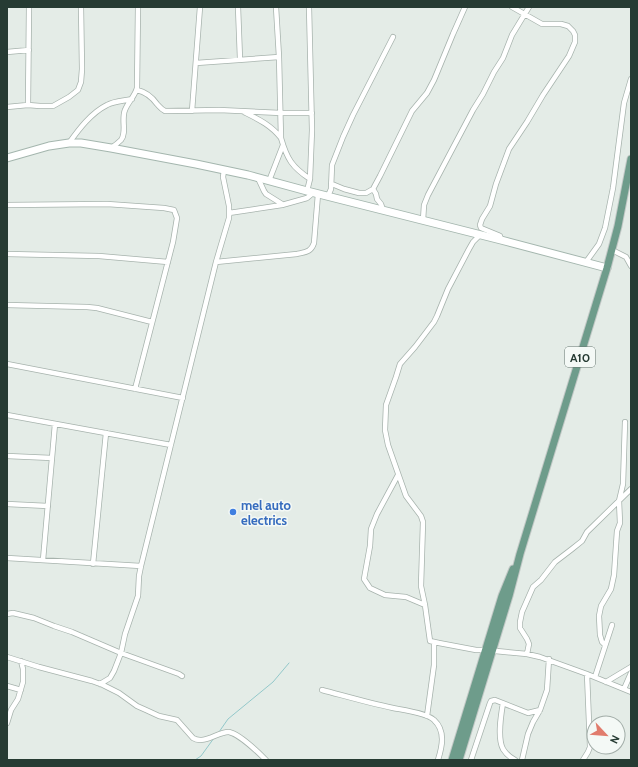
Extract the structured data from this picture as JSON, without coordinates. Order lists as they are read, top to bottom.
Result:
{
  "streets": {
    "main road": ["A10"]
  },
  "places": ["mel auto electrics"],
  "north": "bottom right"
}
